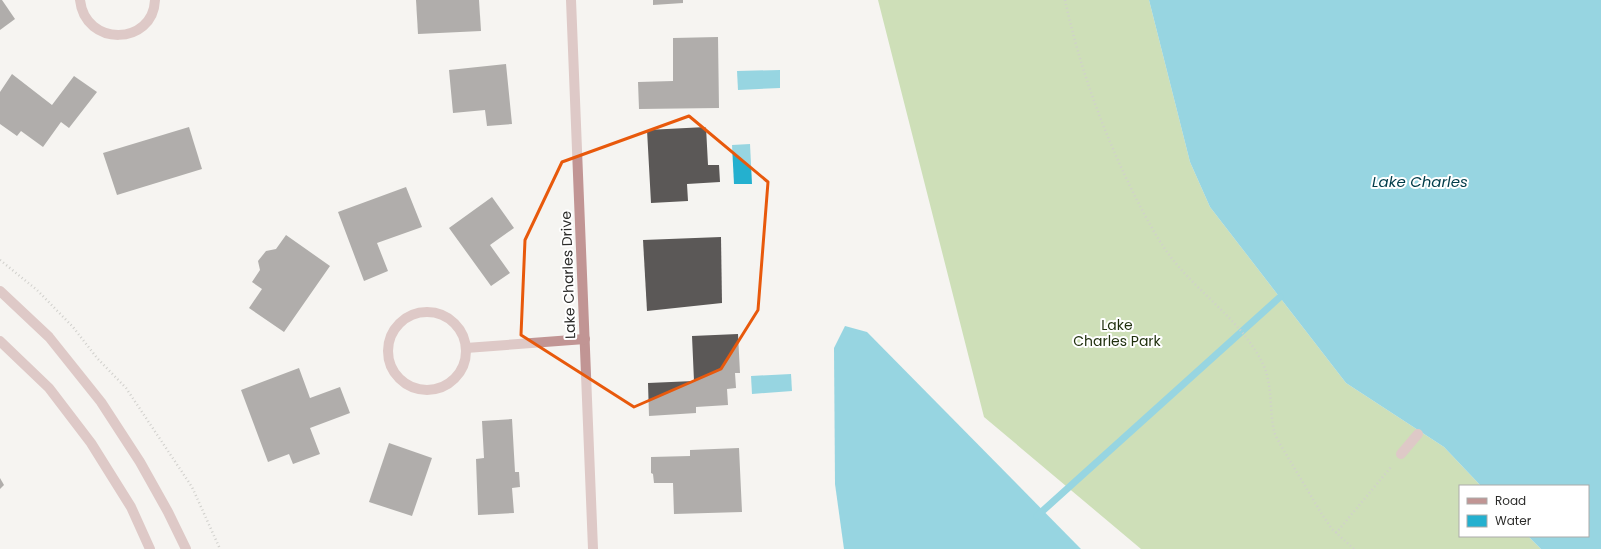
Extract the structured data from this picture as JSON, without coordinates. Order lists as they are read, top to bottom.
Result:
{
  "streets": {
    "street": ["Lake Charles Drive"]
  },
  "water": ["Lake Charles"],
  "parks": ["Lake Charles Park"],
  "legend": ["Road", "Water"]
}
